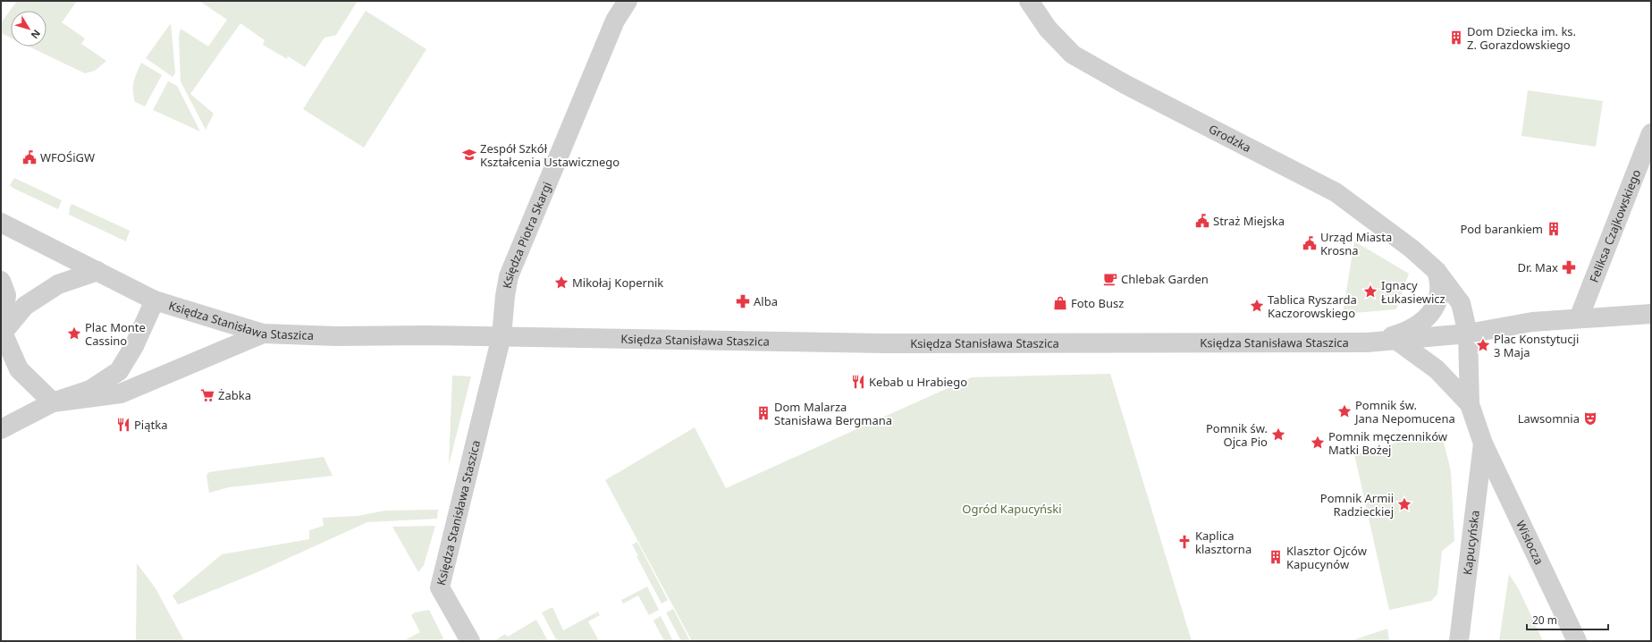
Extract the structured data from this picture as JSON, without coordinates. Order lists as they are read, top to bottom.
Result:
{
  "streets": {
    "street": [
      "Grodzka",
      "Feliksa Czajkowskiego",
      "Księdza Piotra Skargi",
      "Księdza Stanisława Staszica",
      "Kapucyńska",
      "Wisłocza"
    ]
  },
  "crossings": [
    ["Grodzka", "Księdza Stanisława Staszica"],
    ["Księdza Piotra Skargi", "Księdza Stanisława Staszica"],
    ["Kapucyńska", "Wisłocza"]
  ],
  "parks": ["Ogród Kapucyński"],
  "places": {
    "building": [
      "Dom Dziecka im. ks. Z. Gorazdowskiego",
      "Pod barankiem",
      "Dom Malarza Stanisława Bergmana",
      "Klasztor Ojców Kapucynów"
    ],
    "school or university": ["Zespół Szkół Kształcenia Ustawicznego"],
    "public building": ["WFOŚiGW", "Straż Miejska", "Urząd Miasta Krosna"],
    "pharmacy": ["Dr. Max", "Alba"],
    "cafe": ["Chlebak Garden"],
    "place": [
      "Mikołaj Kopernik",
      "Ignacy Łukasiewicz",
      "Tablica Ryszarda Kaczorowskiego",
      "Plac Monte Cassino",
      "Plac Konstytucji 3 Maja",
      "Pomnik św. Jana Nepomucena",
      "Pomnik św. Ojca Pio",
      "Pomnik męczenników Matki Bożej",
      "Pomnik Armii Radzieckiej"
    ],
    "shop": ["Foto Busz"],
    "restaurant": ["Kebab u Hrabiego", "Piątka"],
    "supermarket": ["Żabka"],
    "theatre": ["Lawsomnia"],
    "church": ["Kaplica klasztorna"]
  },
  "scale_bar": "20 m",
  "north": "bottom right"
}
